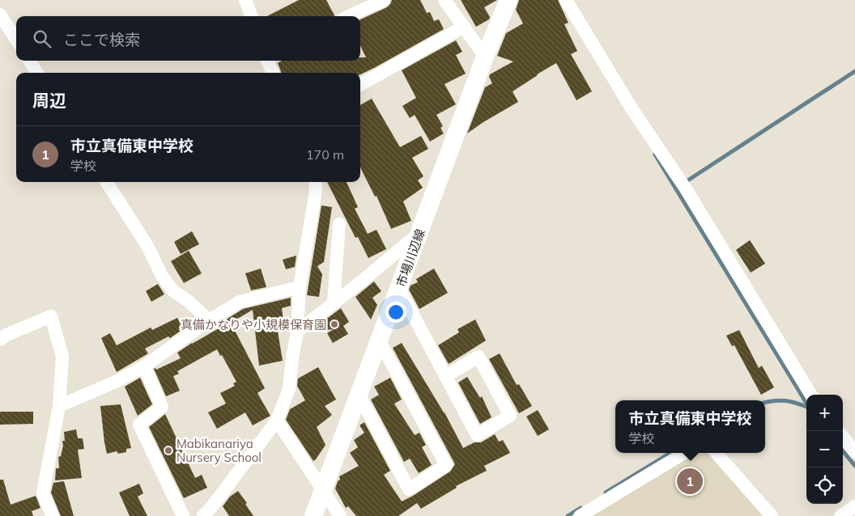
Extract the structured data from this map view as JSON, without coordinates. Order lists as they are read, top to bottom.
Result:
{
  "streets": {
    "main road": ["市場川辺線"]
  },
  "places": ["真備かなりや小規模保育園", "Mabikanariya Nursery School"],
  "page": {
    "search": "ここで検索",
    "heading": "周辺",
    "list": [
      {
        "mark": "1",
        "name": "市立真備東中学校",
        "note": "学校",
        "value": "170 m"
      }
    ],
    "map_buttons": ["+", "−"],
    "popup": ["市立真備東中学校", "学校"],
    "pins": "1"
  }
}
